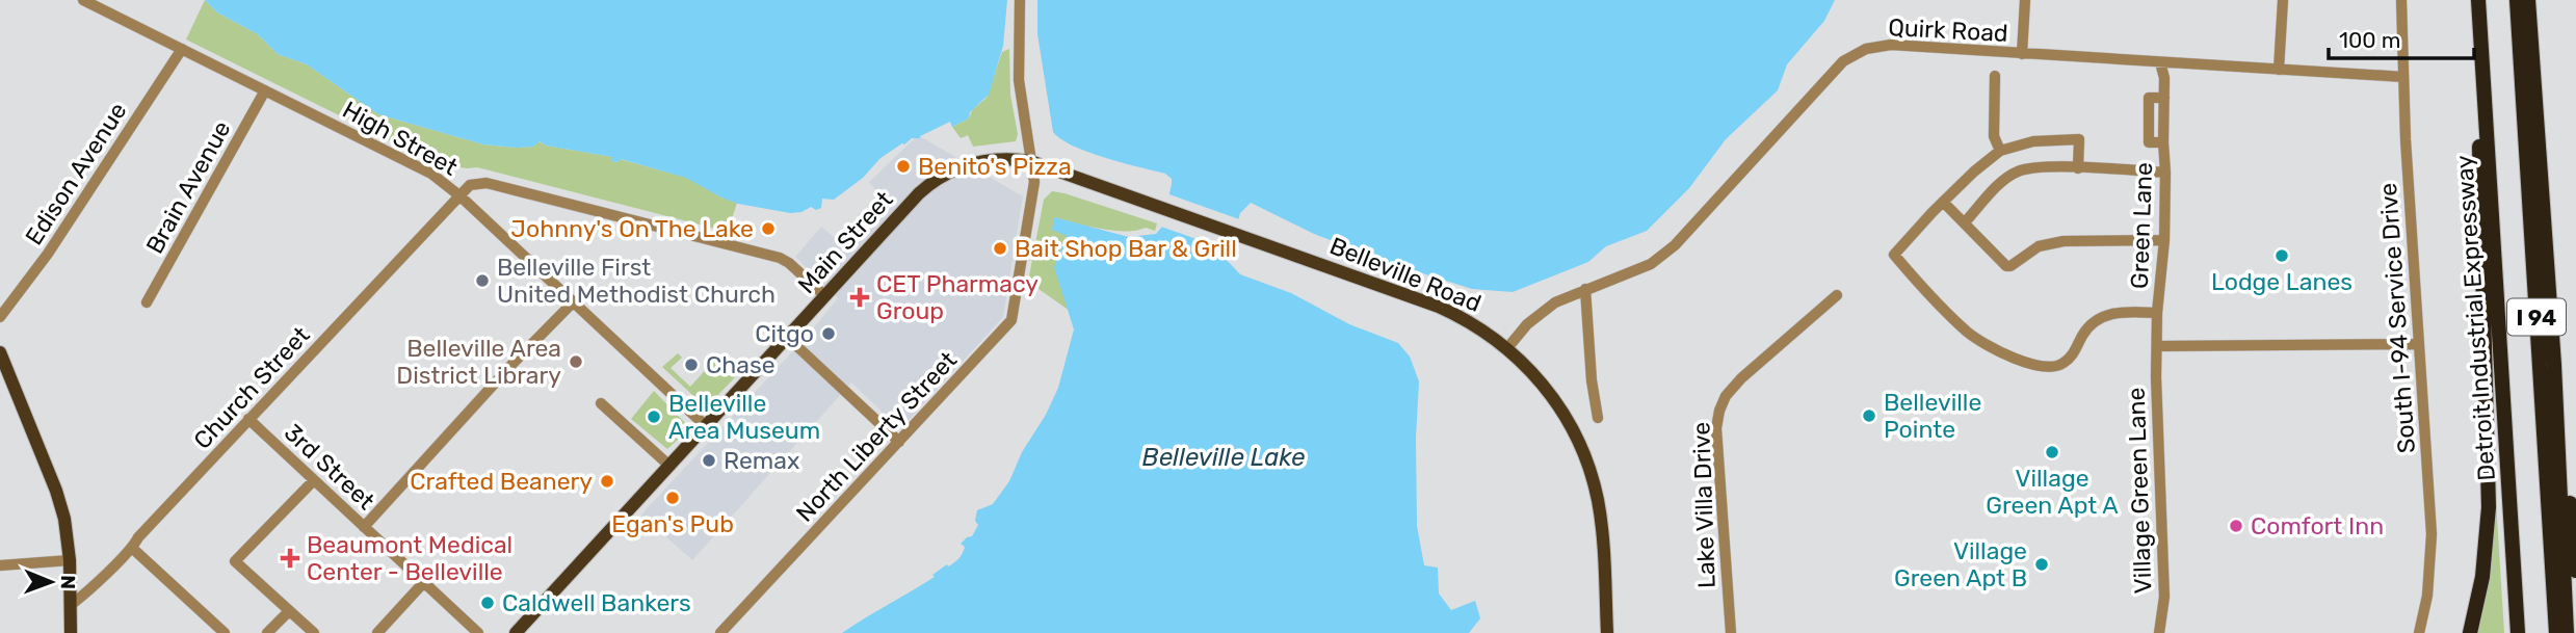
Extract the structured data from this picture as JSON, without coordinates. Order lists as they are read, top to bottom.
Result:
{
  "streets": {
    "highway": ["I 94", "Detroit Industrial Expressway"],
    "main road": ["Main Street", "Belleville Road"],
    "street": [
      "Quirk Road",
      "High Street",
      "Edison Avenue",
      "Brain Avenue",
      "Green Lane",
      "South I-94 Service Drive",
      "Church Street",
      "North Liberty Street",
      "3rd Street",
      "Village Green Lane",
      "Lake Villa Drive"
    ]
  },
  "crossings": [
    ["Quirk Road", "Green Lane"],
    ["Quirk Road", "Belleville Road"],
    ["Quirk Road", "South I-94 Service Drive"],
    ["High Street", "Edison Avenue"],
    ["High Street", "Brain Avenue"],
    ["High Street", "Main Street"],
    ["High Street", "Church Street"],
    ["Green Lane", "Village Green Lane"],
    ["Main Street", "Belleville Road"],
    ["Belleville Road", "North Liberty Street"],
    ["Church Street", "3rd Street"]
  ],
  "water": ["Belleville Lake"],
  "places": {
    "other": [
      "Benito's Pizza",
      "Johnny's On The Lake",
      "Bait Shop Bar & Grill",
      "Lodge Lanes",
      "Belleville First United Methodist Church",
      "Citgo",
      "Belleville Area District Library",
      "Chase",
      "Belleville Pointe",
      "Belleville Area Museum",
      "Village Green Apt A",
      "Remax",
      "Crafted Beanery",
      "Egan's Pub",
      "Comfort Inn",
      "Village Green Apt B",
      "Caldwell Bankers"
    ],
    "health": ["CET Pharmacy Group", "Beaumont Medical Center - Belleville"]
  },
  "scale_bar": "100 m",
  "north": "right"
}
